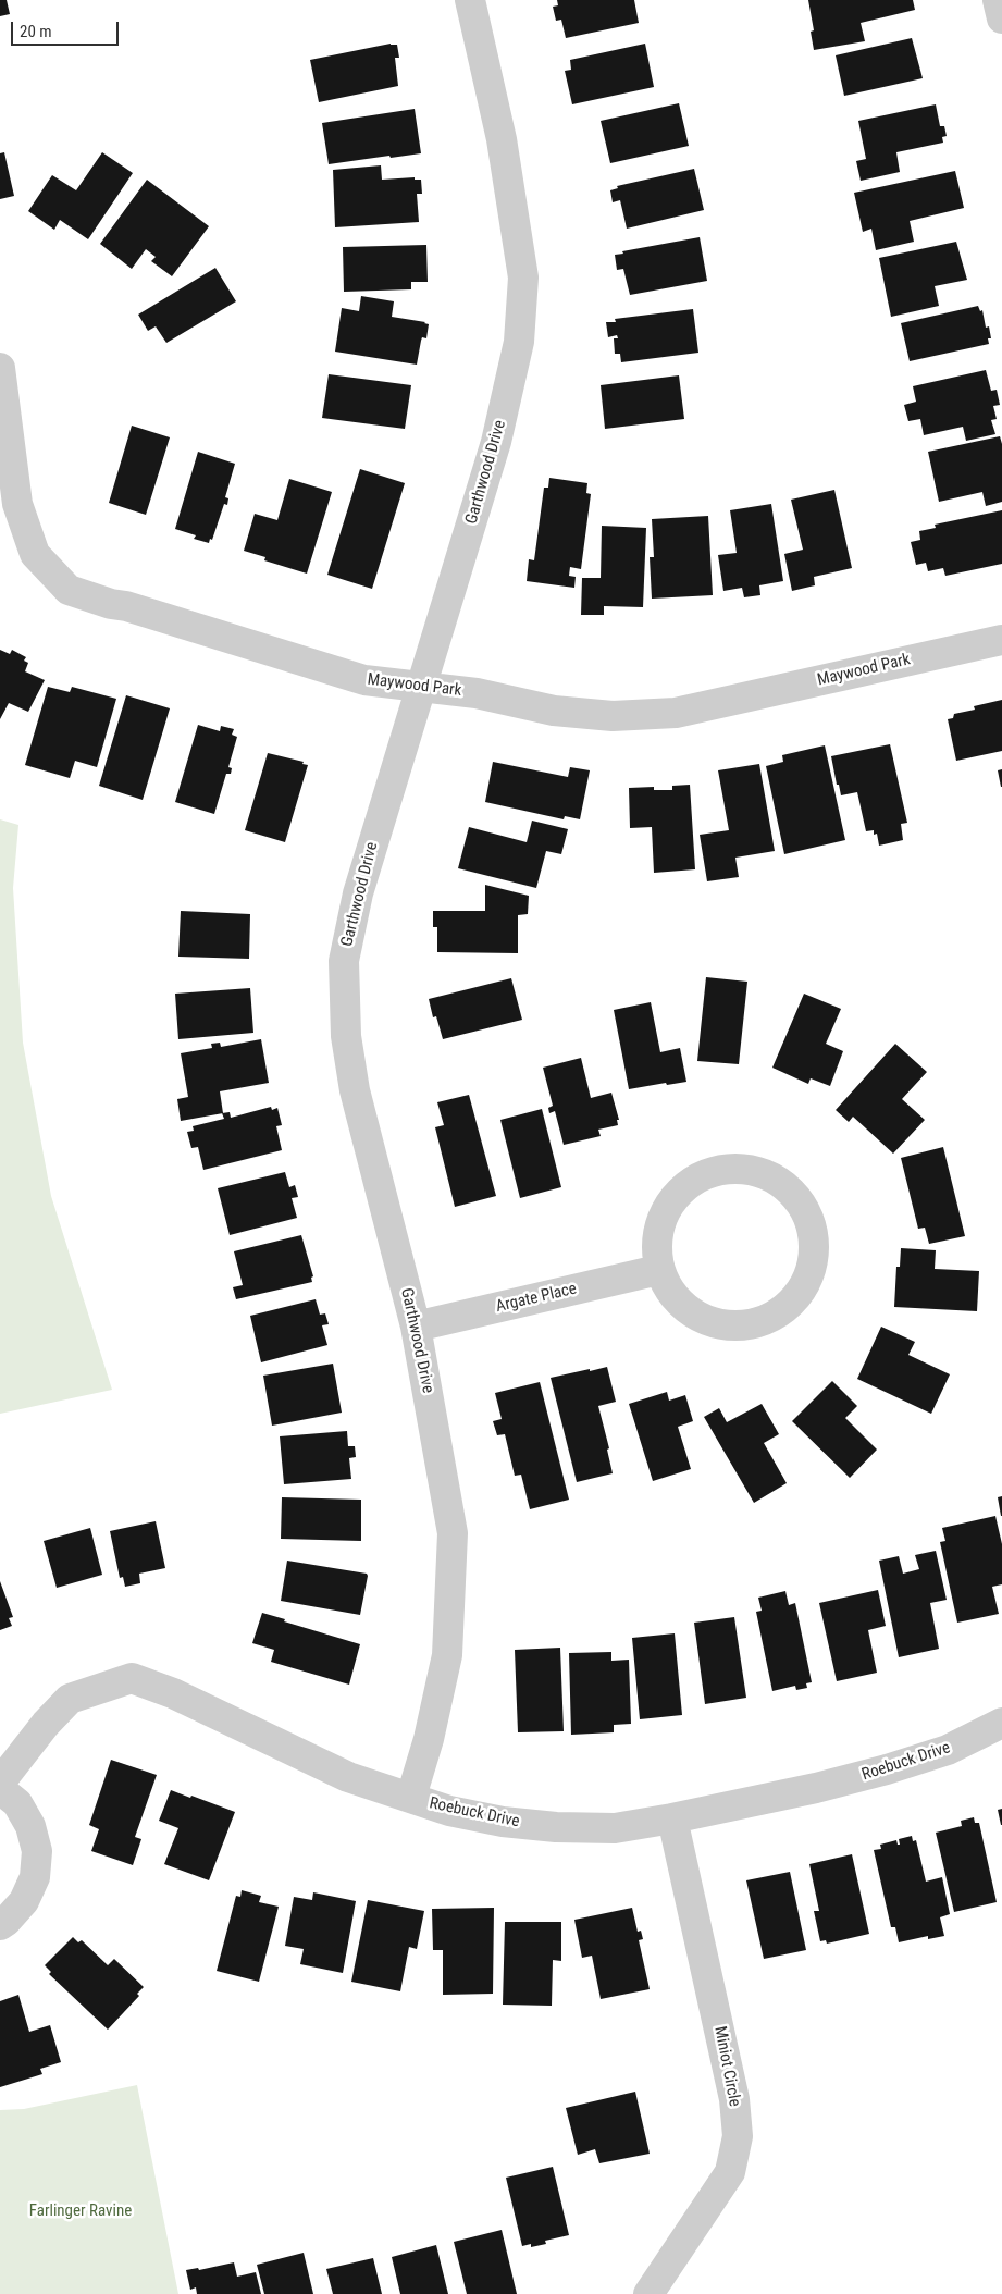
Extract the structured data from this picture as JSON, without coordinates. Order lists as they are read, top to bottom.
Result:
{
  "streets": {
    "street": [
      "Garthwood Drive",
      "Maywood Park",
      "Argate Place",
      "Roebuck Drive",
      "Miniot Circle"
    ]
  },
  "crossings": [
    ["Garthwood Drive", "Maywood Park"],
    ["Garthwood Drive", "Argate Place"],
    ["Garthwood Drive", "Roebuck Drive"],
    ["Roebuck Drive", "Miniot Circle"]
  ],
  "parks": ["Farlinger Ravine"],
  "scale_bar": "20 m"
}
